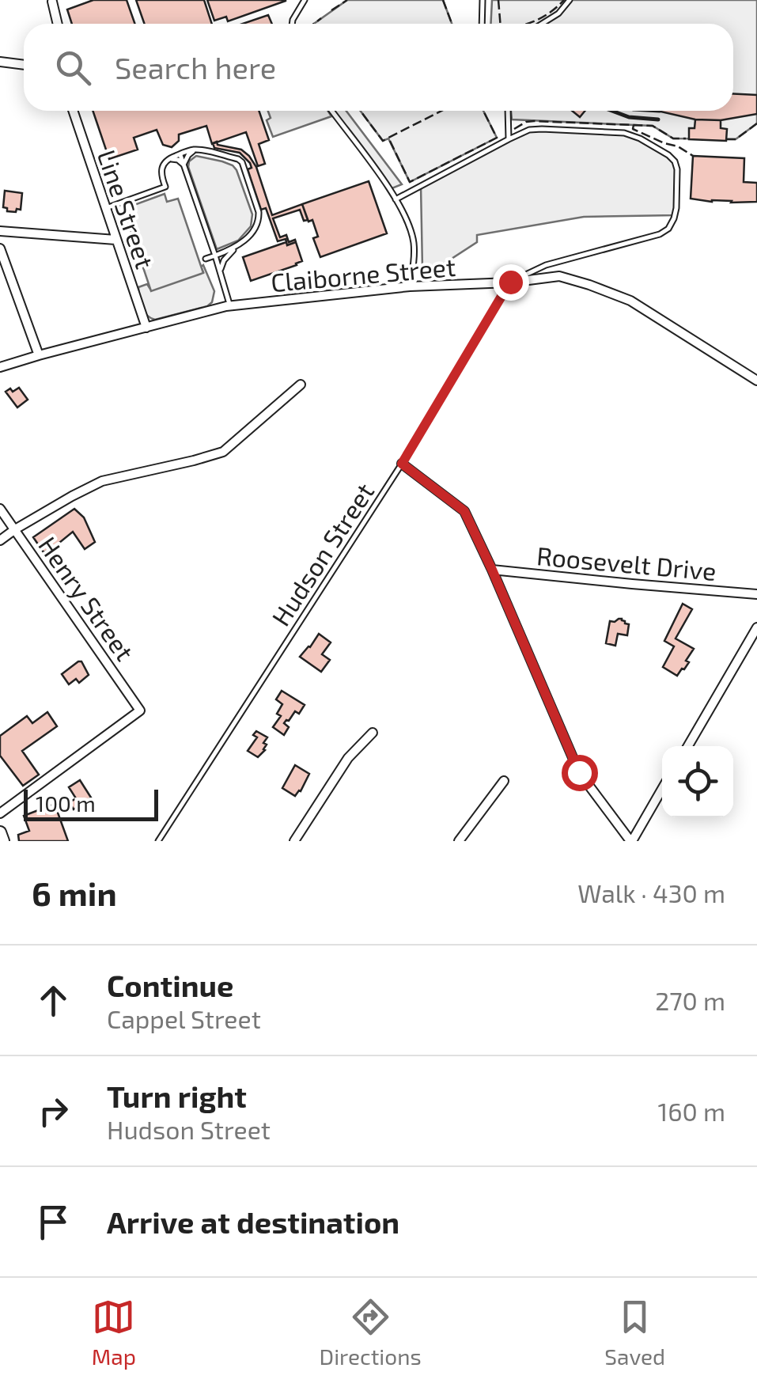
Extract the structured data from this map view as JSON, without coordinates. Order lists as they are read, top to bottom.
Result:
{
  "streets": {
    "street": [
      "Line Street",
      "Claiborne Street",
      "Roosevelt Drive",
      "Henry Street"
    ],
    "lane": ["Hudson Street"]
  },
  "crossings": [
    ["Line Street", "Claiborne Street"],
    ["Claiborne Street", "Hudson Street"]
  ],
  "scale_bar": "100 m",
  "page": {
    "search": "Search here",
    "scale": "100 m",
    "heading": ["6 min", "Walk · 430 m"],
    "list": [
      ["Continue", "Cappel Street", "270 m"],
      ["Turn right", "Hudson Street", "160 m"],
      "Arrive at destination"
    ],
    "nav": ["Map", "Directions", "Saved"]
  }
}
